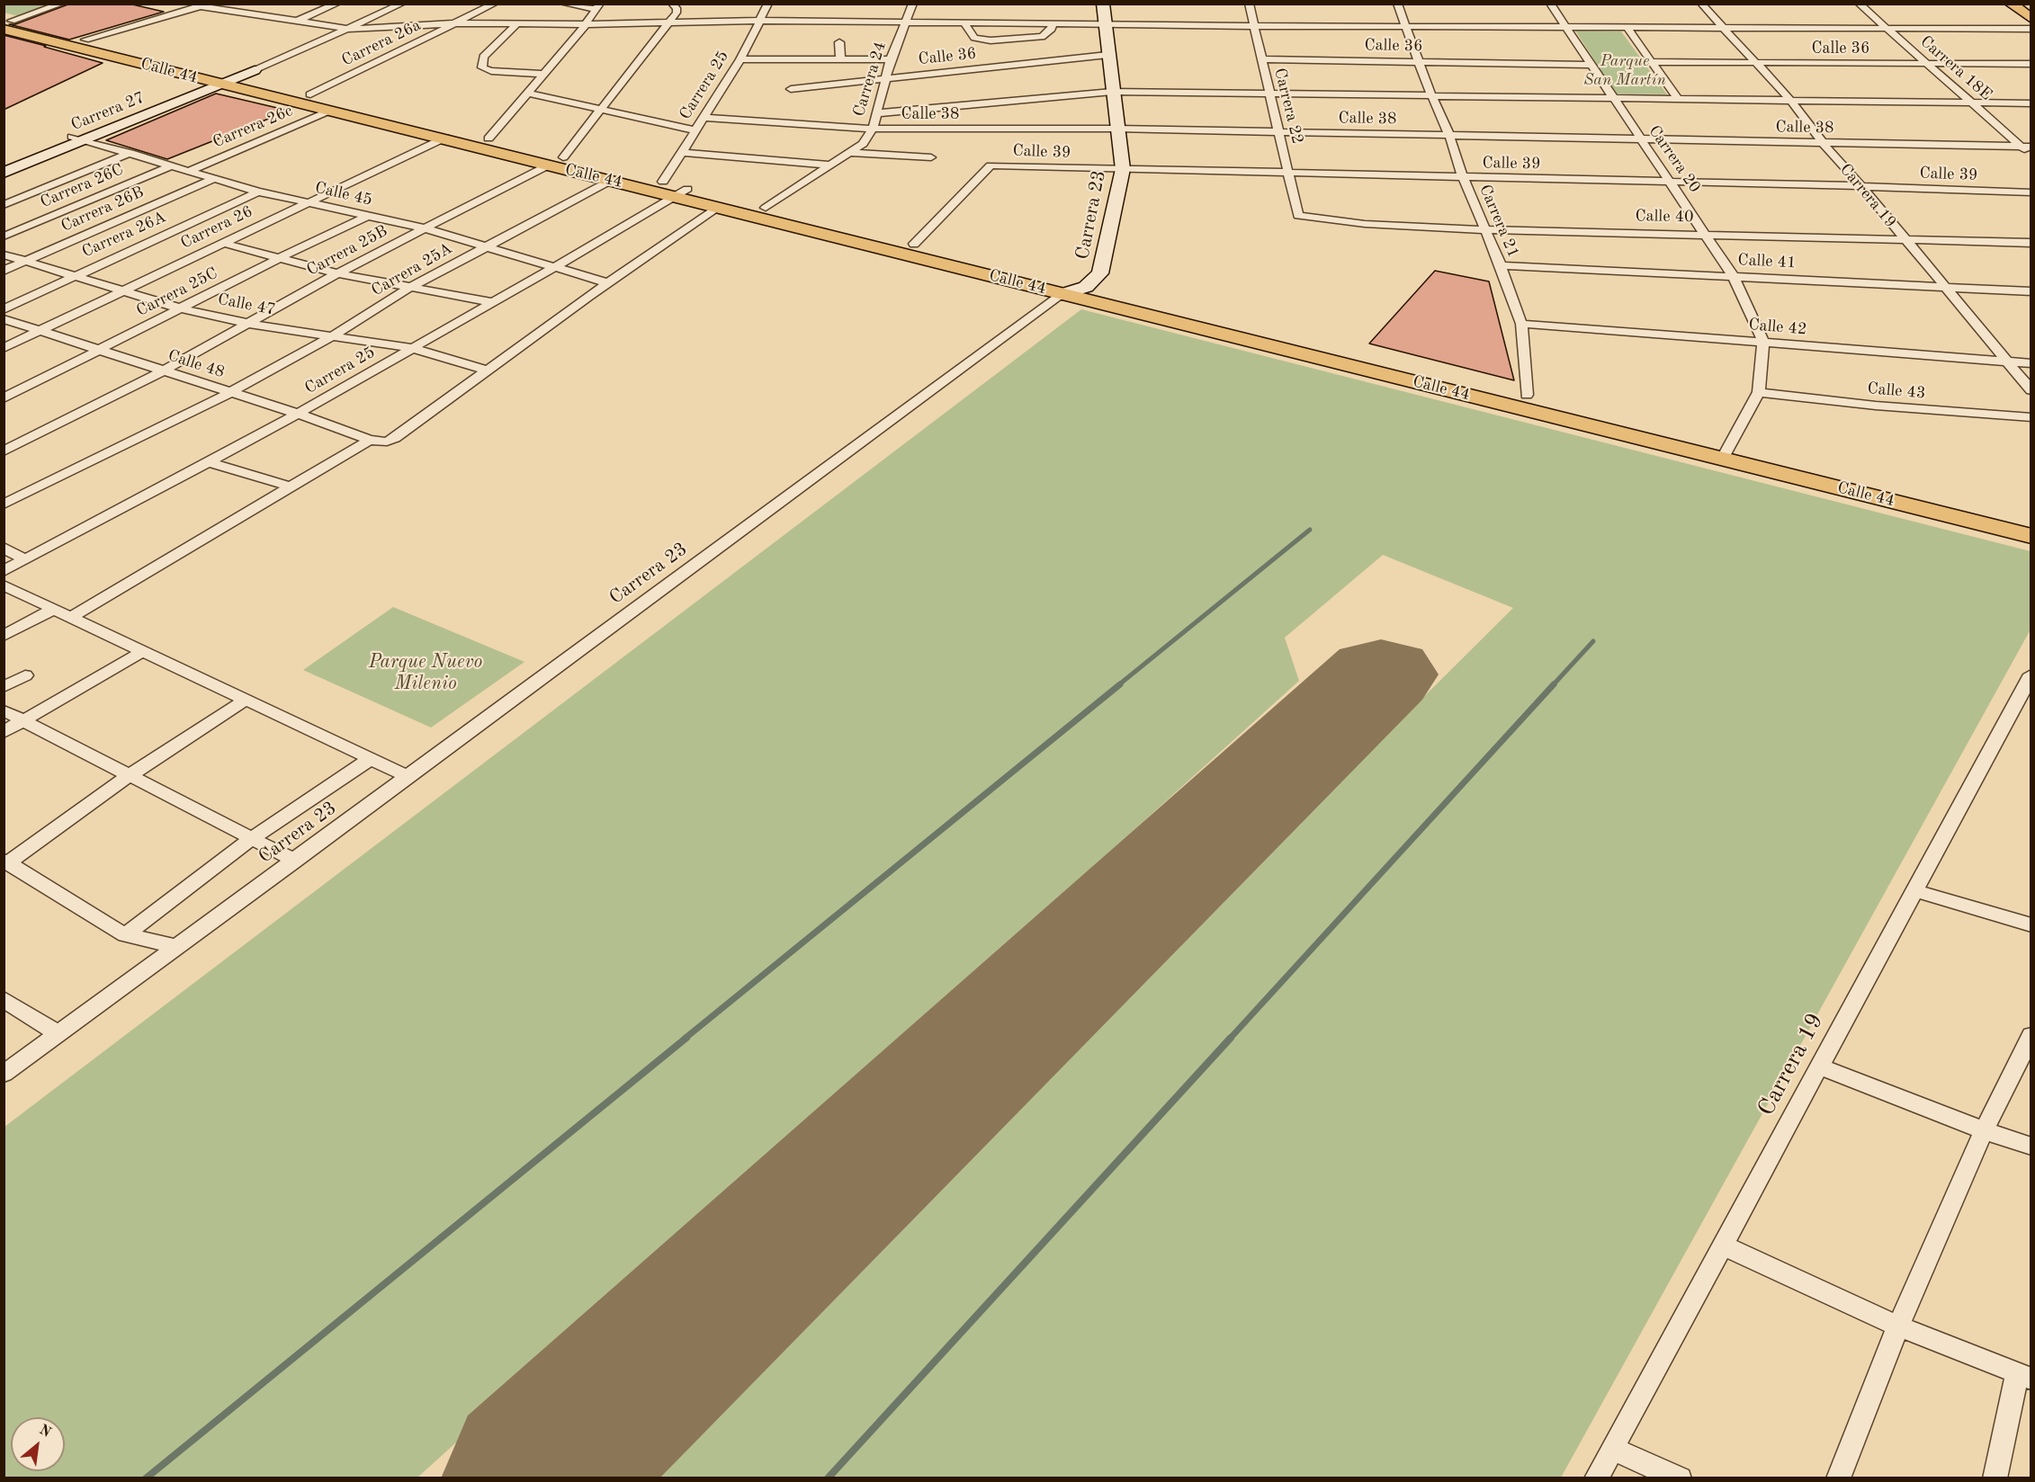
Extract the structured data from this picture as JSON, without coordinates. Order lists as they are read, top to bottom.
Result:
{
  "streets": {
    "main road": ["Calle 44"],
    "street": [
      "Carrera 26a",
      "Calle 36",
      "Carrera 18E",
      "Carrera 24",
      "Carrera 25",
      "Carrera 22",
      "Carrera 27",
      "Calle 38",
      "Carrera 26c",
      "Calle 39",
      "Carrera 20",
      "Carrera 26C",
      "Calle 45",
      "Carrera 19",
      "Carrera 26B",
      "Carrera 23",
      "Calle 40",
      "Carrera 21",
      "Carrera 26",
      "Carrera 26A",
      "Carrera 25B",
      "Calle 41",
      "Carrera 25A",
      "Carrera 25C",
      "Calle 47",
      "Calle 42",
      "Calle 48",
      "Calle 43"
    ]
  },
  "crossings": [
    ["Carrera 26a", "Calle 44"],
    ["Calle 36", "Carrera 18E"],
    ["Calle 36", "Carrera 24"],
    ["Calle 36", "Carrera 22"],
    ["Calle 36", "Carrera 20"],
    ["Calle 36", "Carrera 19"],
    ["Calle 36", "Carrera 23"],
    ["Calle 36", "Carrera 21"],
    ["Carrera 18E", "Calle 38"],
    ["Calle 44", "Carrera 24"],
    ["Calle 44", "Carrera 25"],
    ["Calle 44", "Carrera 27"],
    ["Calle 44", "Carrera 26c"],
    ["Calle 44", "Calle 39"],
    ["Calle 44", "Carrera 20"],
    ["Calle 44", "Carrera 23"],
    ["Calle 44", "Carrera 21"],
    ["Calle 44", "Carrera 26"],
    ["Calle 44", "Carrera 25B"],
    ["Calle 44", "Carrera 25A"],
    ["Carrera 24", "Calle 38"],
    ["Carrera 25", "Calle 38"],
    ["Carrera 25", "Calle 45"],
    ["Carrera 25", "Calle 47"],
    ["Carrera 25", "Calle 48"],
    ["Carrera 22", "Calle 38"],
    ["Carrera 22", "Calle 39"],
    ["Carrera 22", "Calle 40"],
    ["Carrera 27", "Calle 45"],
    ["Calle 38", "Carrera 20"],
    ["Calle 38", "Carrera 19"],
    ["Calle 38", "Carrera 23"],
    ["Calle 38", "Carrera 21"],
    ["Carrera 26c", "Calle 45"],
    ["Calle 39", "Carrera 20"],
    ["Calle 39", "Carrera 19"],
    ["Calle 39", "Carrera 23"],
    ["Calle 39", "Carrera 21"],
    ["Carrera 20", "Calle 40"],
    ["Carrera 20", "Calle 41"],
    ["Carrera 20", "Calle 42"],
    ["Carrera 20", "Calle 43"],
    ["Carrera 26C", "Calle 45"],
    ["Calle 45", "Carrera 26B"],
    ["Calle 45", "Carrera 26"],
    ["Calle 45", "Carrera 26A"],
    ["Calle 45", "Carrera 25B"],
    ["Calle 45", "Carrera 25A"],
    ["Calle 45", "Carrera 25C"],
    ["Carrera 19", "Calle 40"],
    ["Carrera 19", "Calle 41"],
    ["Carrera 19", "Calle 42"],
    ["Carrera 26B", "Calle 47"],
    ["Calle 40", "Carrera 21"],
    ["Carrera 21", "Calle 41"],
    ["Carrera 21", "Calle 42"],
    ["Carrera 26", "Calle 47"],
    ["Carrera 26", "Calle 48"],
    ["Carrera 26A", "Calle 47"],
    ["Carrera 25B", "Calle 47"],
    ["Carrera 25B", "Calle 48"],
    ["Carrera 25A", "Calle 47"],
    ["Carrera 25A", "Calle 48"],
    ["Carrera 25C", "Calle 47"],
    ["Carrera 25C", "Calle 48"]
  ],
  "parks": ["Parque San Martín", "Parque Nuevo Milenio"],
  "north": "top right"
}
